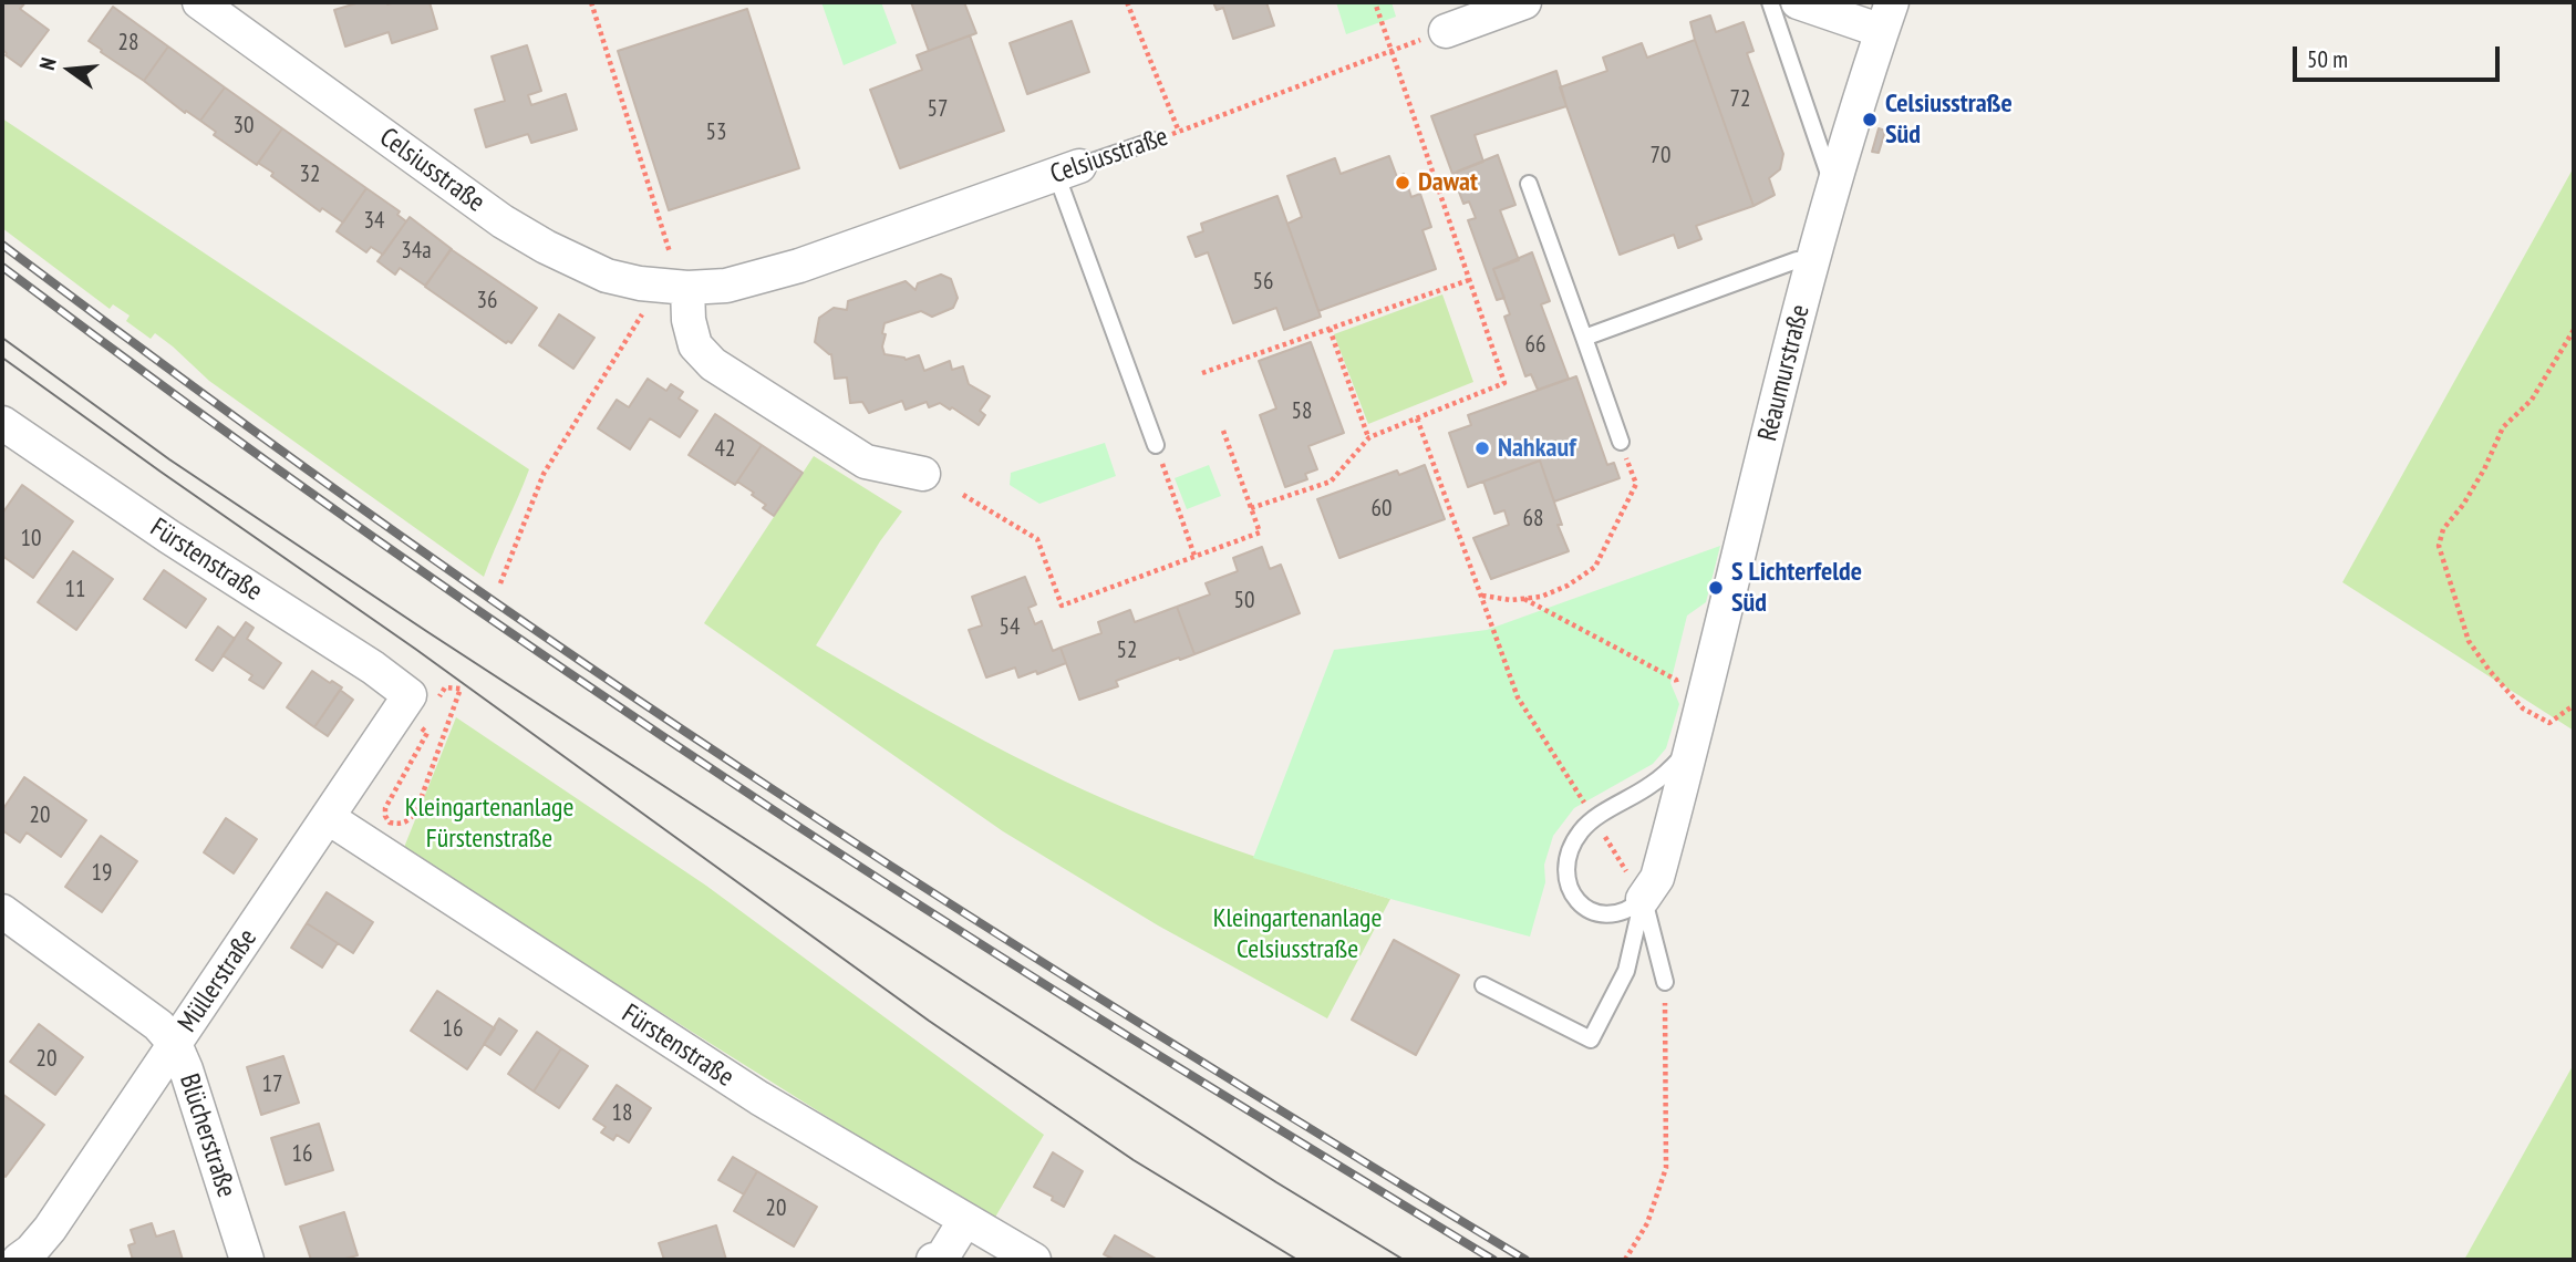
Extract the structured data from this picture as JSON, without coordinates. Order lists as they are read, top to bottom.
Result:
{
  "streets": {
    "street": [
      "Celsiusstraße",
      "Réaumurstraße",
      "Fürstenstraße",
      "Müllerstraße",
      "Blücherstraße"
    ]
  },
  "crossings": [
    ["Fürstenstraße", "Müllerstraße"],
    ["Müllerstraße", "Blücherstraße"]
  ],
  "parks": ["Kleingartenanlage Fürstenstraße", "Kleingartenanlage Celsiusstraße"],
  "places": [
    "Celsiusstraße Süd",
    "Dawat",
    "Nahkauf",
    "S Lichterfelde Süd"
  ],
  "house_numbers": [
    "28",
    "72",
    "57",
    "30",
    "53",
    "70",
    "32",
    "34",
    "34a",
    "56",
    "36",
    "66",
    "58",
    "42",
    "60",
    "68",
    "10",
    "11",
    "50",
    "54",
    "52",
    "20",
    "19",
    "16",
    "20",
    "17",
    "18",
    "16",
    "20"
  ],
  "scale_bar": "50 m",
  "north": "left"
}
